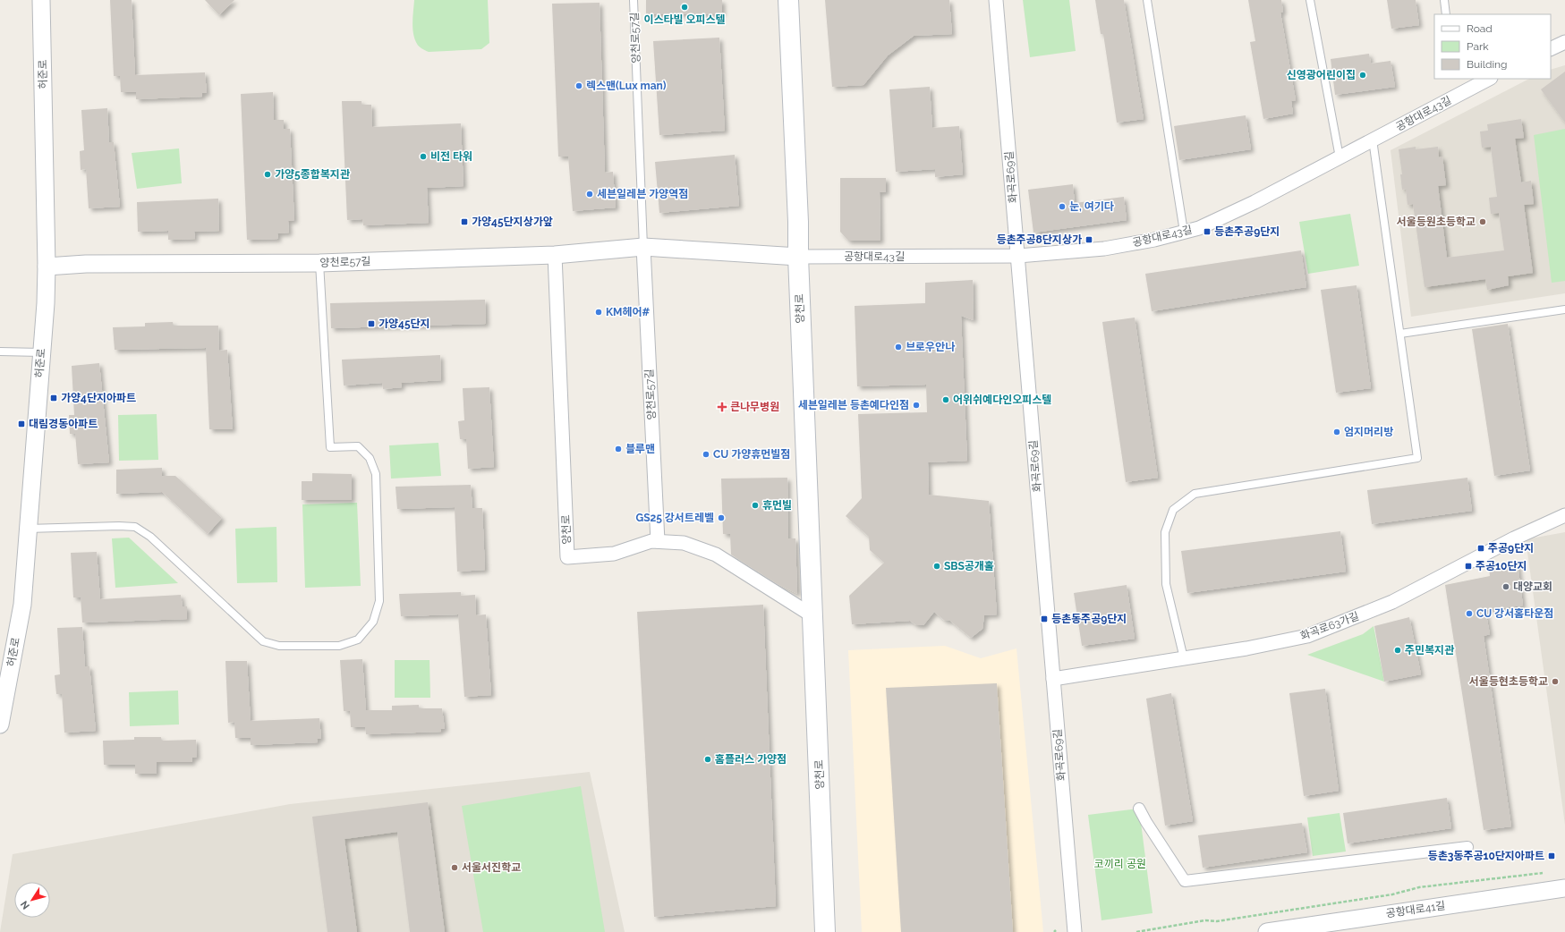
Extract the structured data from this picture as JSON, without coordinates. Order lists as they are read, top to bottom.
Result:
{
  "streets": {
    "main road": ["양천로"],
    "street": [
      "양천로57길",
      "허준로",
      "공항대로43길",
      "화곡로69길",
      "화곡로63가길",
      "공항대로41길"
    ]
  },
  "crossings": [
    ["양천로57길", "허준로"],
    ["양천로57길", "공항대로43길"],
    ["양천로57길", "양천로"],
    ["공항대로43길", "화곡로69길"],
    ["공항대로43길", "양천로"],
    ["화곡로69길", "화곡로63가길"]
  ],
  "parks": ["코끼리 공원"],
  "places": {
    "other": [
      "이스타빌 오피스텔",
      "신영광어린이집",
      "렉스맨(Lux man)",
      "비전 타워",
      "가양5종합복지관",
      "세븐일레븐 가양역점",
      "눈, 여기다",
      "서울등원초등학교",
      "KM헤어#",
      "브로우안나",
      "어위쉬예다인오피스텔",
      "세븐일레븐 등촌예다인점",
      "엄지머리방",
      "블루맨",
      "CU 가양휴먼빌점",
      "휴먼빌",
      "GS25 강서트레벨",
      "SBS공개홀",
      "대양교회",
      "CU 강서홈타운점",
      "주민복지관",
      "서울등현초등학교",
      "홈플러스 가양점",
      "서울서진학교"
    ],
    "transit": [
      "가양45단지상가앞",
      "등촌주공9단지",
      "등촌주공8단지상가",
      "가양45단지",
      "가양4단지아파트",
      "대림경동아파트",
      "주공9단지",
      "주공10단지",
      "등촌동주공9단지",
      "등촌3동주공10단지아파트"
    ],
    "health": ["큰나무병원"]
  },
  "legend": ["Road", "Park", "Building"],
  "north": "bottom left"
}
